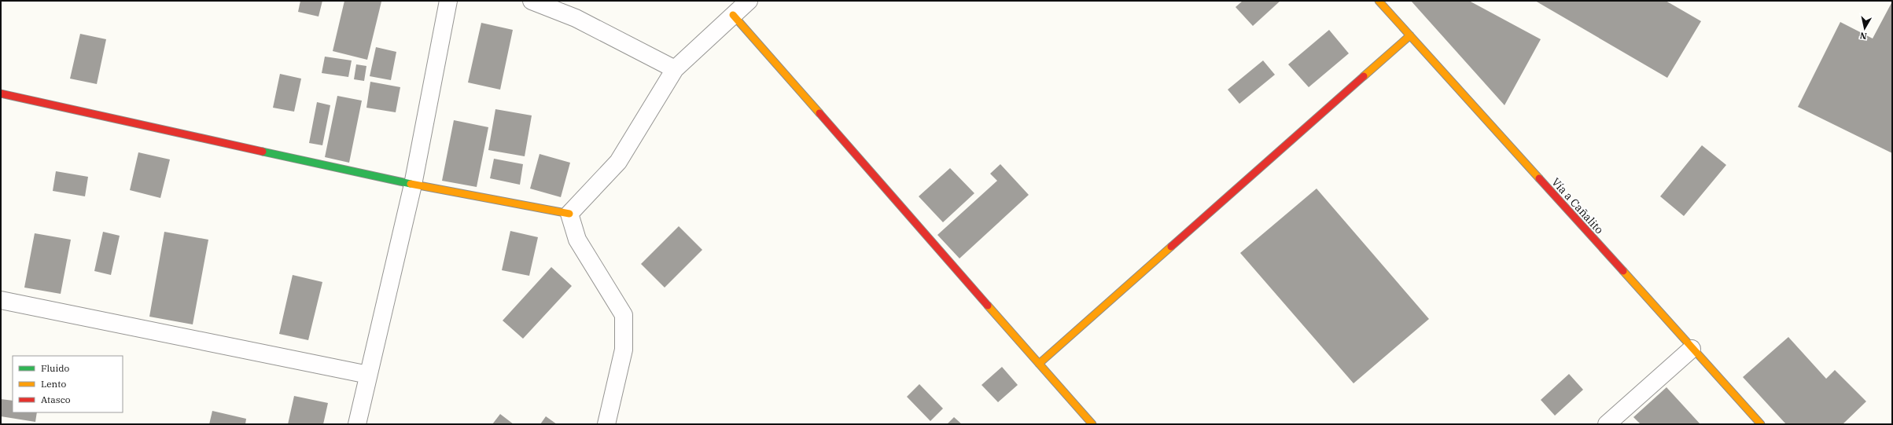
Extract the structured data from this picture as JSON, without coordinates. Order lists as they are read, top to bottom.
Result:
{
  "streets": {
    "street": ["Vía a Cañalito"]
  },
  "legend": ["Fluido", "Lento", "Atasco"],
  "north": "bottom"
}
